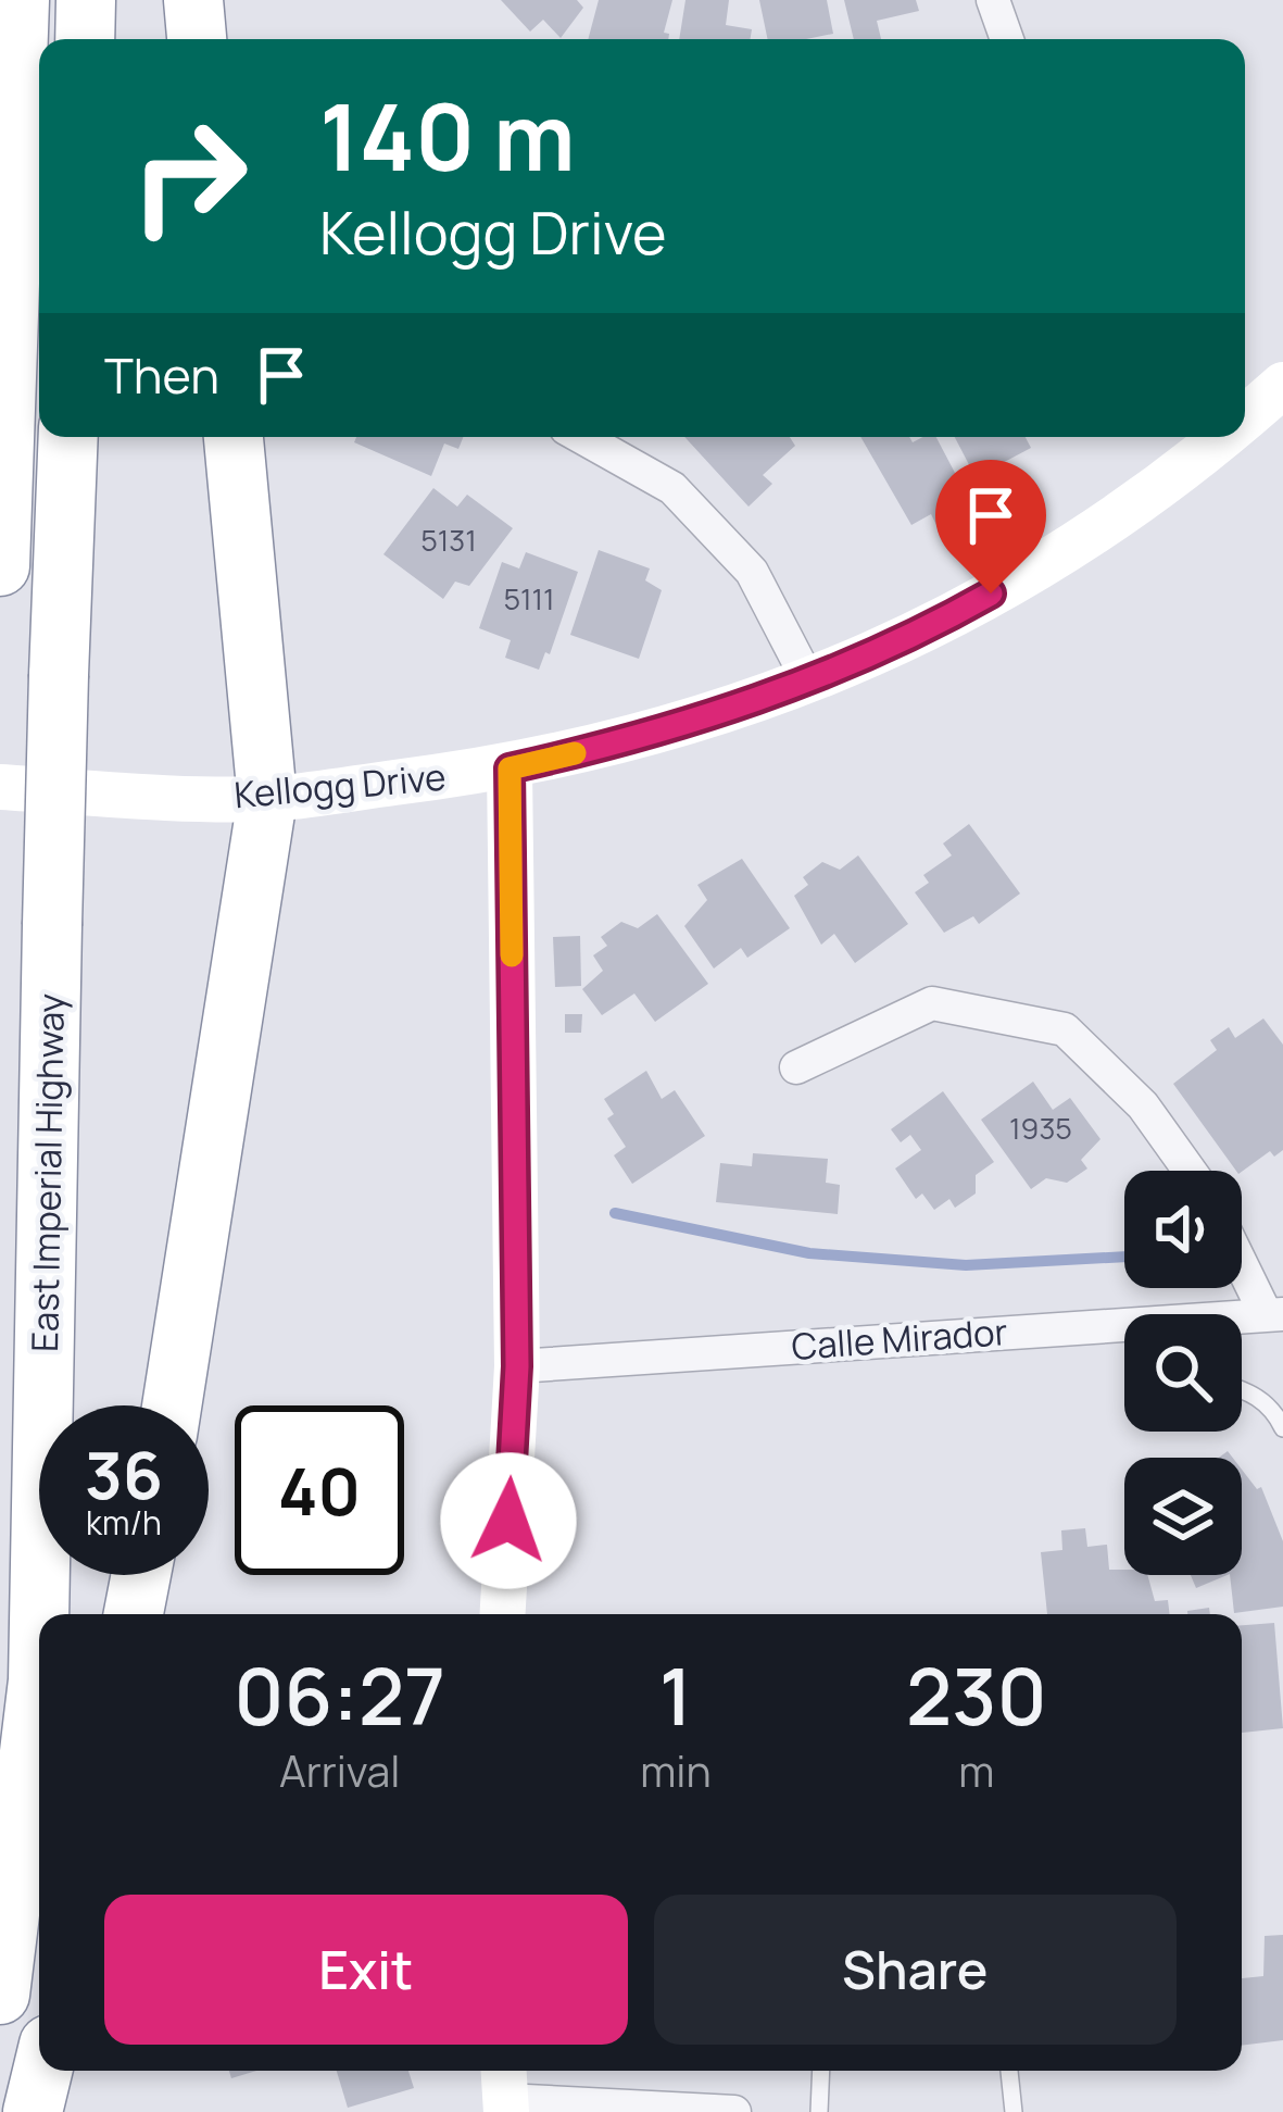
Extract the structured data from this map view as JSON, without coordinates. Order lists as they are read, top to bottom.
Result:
{
  "streets": {
    "highway": ["East Imperial Highway"],
    "main road": ["Kellogg Drive"],
    "street": ["Calle Mirador"]
  },
  "house_numbers": ["5131", "5111", "1935"],
  "page": {
    "turn": ["140 m", "Kellogg Drive"],
    "then": "Then",
    "speed": "36 km/h",
    "limit": "40",
    "eta": [
      "06:27",
      "Arrival",
      "1",
      "min",
      "230",
      "m"
    ],
    "buttons": ["Exit", "Share"]
  }
}
